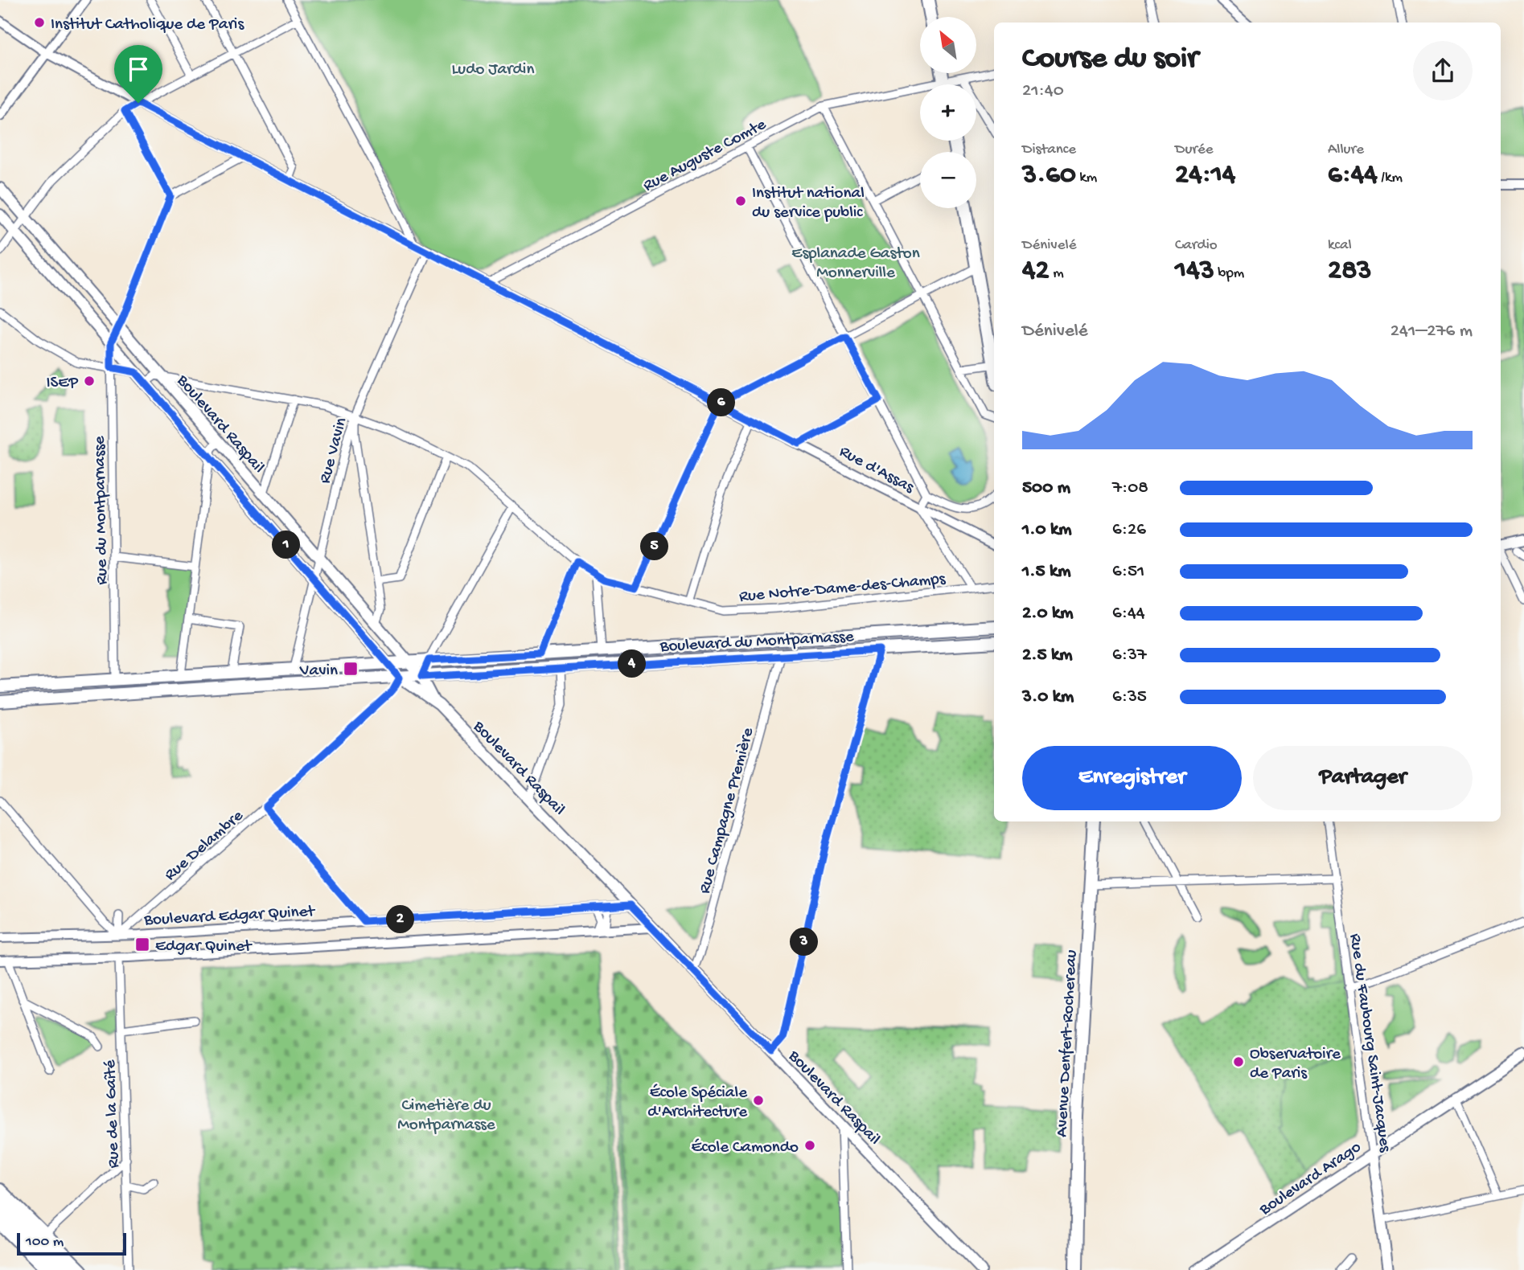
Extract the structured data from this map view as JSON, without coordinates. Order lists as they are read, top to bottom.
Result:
{
  "streets": {
    "main road": [
      "Boulevard Raspail",
      "Boulevard du Montparnasse",
      "Rue du Faubourg Saint-Jacques",
      "Avenue Denfert-Rochereau",
      "Boulevard Arago"
    ],
    "street": [
      "Rue Auguste Comte",
      "Rue Vavin",
      "Rue d'Assas",
      "Rue du Montparnasse",
      "Rue Notre-Dame-des-Champs",
      "Rue Campagne Première",
      "Rue Delambre",
      "Boulevard Edgar Quinet",
      "Rue de la Gaîté"
    ]
  },
  "crossings": [
    ["Rue Auguste Comte", "Rue d'Assas"],
    ["Boulevard Raspail", "Rue Vavin"],
    ["Boulevard Raspail", "Rue du Montparnasse"],
    ["Boulevard Raspail", "Rue Notre-Dame-des-Champs"],
    ["Boulevard Raspail", "Boulevard du Montparnasse"],
    ["Boulevard Raspail", "Rue Campagne Première"],
    ["Boulevard Raspail", "Rue Delambre"],
    ["Boulevard Raspail", "Boulevard Edgar Quinet"],
    ["Rue Vavin", "Rue d'Assas"],
    ["Rue Vavin", "Rue Notre-Dame-des-Champs"],
    ["Rue Vavin", "Boulevard du Montparnasse"],
    ["Rue du Montparnasse", "Boulevard du Montparnasse"],
    ["Boulevard du Montparnasse", "Rue Campagne Première"],
    ["Boulevard du Montparnasse", "Rue Delambre"],
    ["Rue Delambre", "Boulevard Edgar Quinet"],
    ["Rue du Faubourg Saint-Jacques", "Boulevard Arago"]
  ],
  "parks": ["Ludo Jardin", "Esplanade Gaston Monnerville", "Cimetière du Montparnasse"],
  "places": {
    "other": [
      "Institut Catholique de Paris",
      "Institut national du service public",
      "ISEP",
      "Observatoire de Paris",
      "École Spéciale d'Architecture",
      "École Camondo"
    ],
    "transit": ["Vavin", "Edgar Quinet"]
  },
  "scale_bar": "100 m",
  "north": "top left",
  "page": {
    "map_buttons": ["+", "−"],
    "heading": ["Course du soir", "21:40"],
    "stats": [
      ["Distance", "3.60 km"],
      ["Durée", "24:14"],
      ["Allure", "6:44 /km"],
      ["Dénivelé", "42 m"],
      ["Cardio", "143 bpm"],
      ["kcal", "283"]
    ],
    "chart": ["Dénivelé", "241–276 m"],
    "pins": [
      "6",
      "1",
      "5",
      "4",
      "2",
      "3"
    ],
    "list": [
      {
        "name": "500 m",
        "note": "7:08"
      },
      {
        "name": "1.0 km",
        "note": "6:26"
      },
      {
        "name": "1.5 km",
        "note": "6:51"
      },
      {
        "name": "2.0 km",
        "note": "6:44"
      },
      {
        "name": "2.5 km",
        "note": "6:37"
      },
      {
        "name": "3.0 km",
        "note": "6:35"
      }
    ],
    "buttons": ["Enregistrer", "Partager"],
    "scale": "100 m"
  }
}
